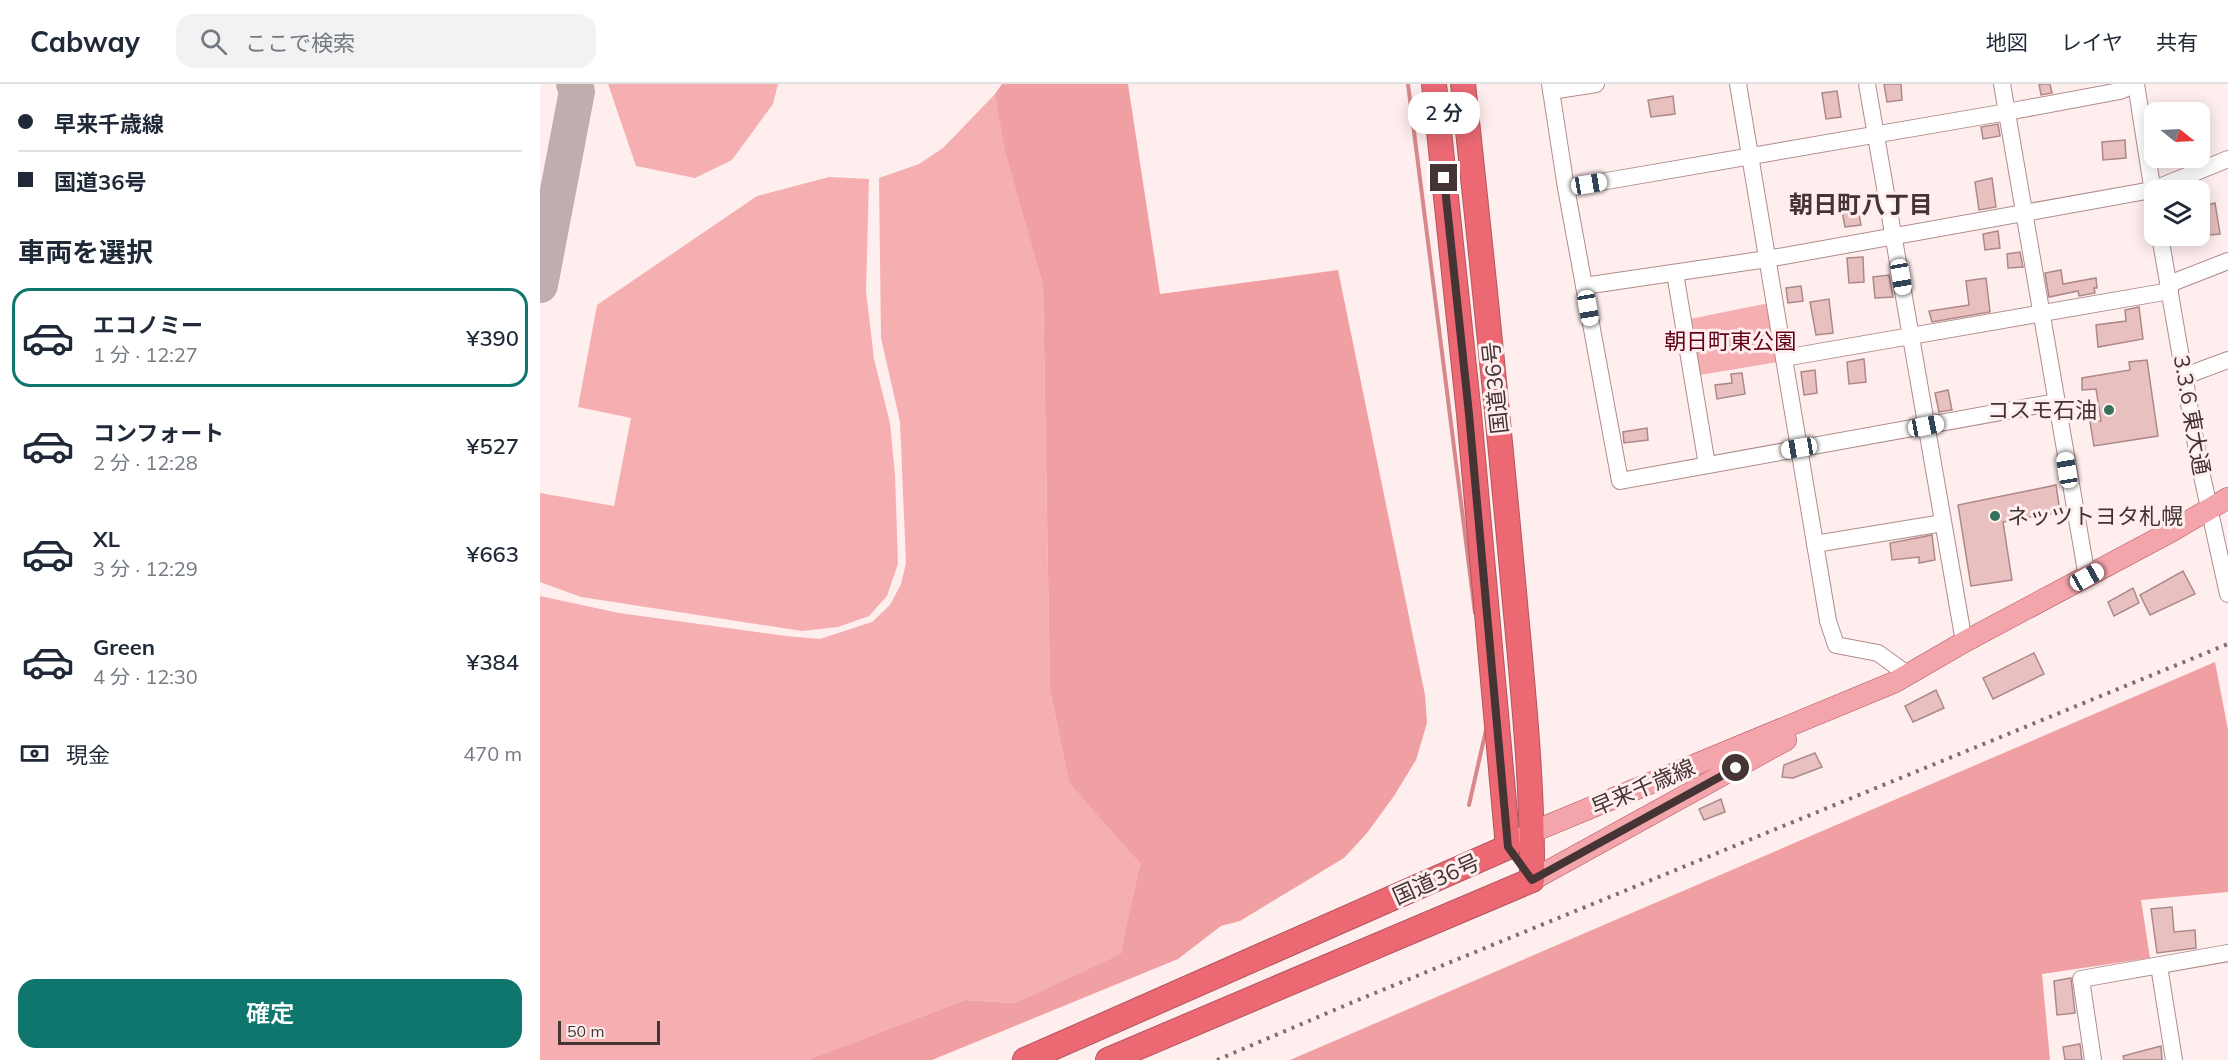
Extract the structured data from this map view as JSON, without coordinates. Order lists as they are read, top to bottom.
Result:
{
  "streets": {
    "highway": ["国道36号"],
    "main road": ["早来千歳線"],
    "street": ["3.3.6 東大通"]
  },
  "crossings": [
    ["国道36号", "早来千歳線"],
    ["3.3.6 東大通", "早来千歳線"]
  ],
  "districts": ["朝日町八丁目"],
  "parks": ["朝日町東公園"],
  "places": ["コスモ石油", "ネッツトヨタ札幌"],
  "scale_bar": "50 m",
  "north": "right",
  "page": {
    "header": "Cabway",
    "search": "ここで検索",
    "nav": ["地図", "レイヤ", "共有"],
    "banner": ["早来千歳線", "国道36号"],
    "bubble": "2 分",
    "heading": "車両を選択",
    "list": [
      {
        "name": "エコノミー",
        "note": "1 分 · 12:27",
        "value": "¥390"
      },
      {
        "name": "コンフォート",
        "note": "2 分 · 12:28",
        "value": "¥527"
      },
      {
        "name": "XL",
        "note": "3 分 · 12:29",
        "value": "¥663"
      },
      {
        "name": "Green",
        "note": "4 分 · 12:30",
        "value": "¥384"
      }
    ],
    "pay": ["現金", "470 m"],
    "buttons": "確定",
    "scale": "50 m"
  }
}
